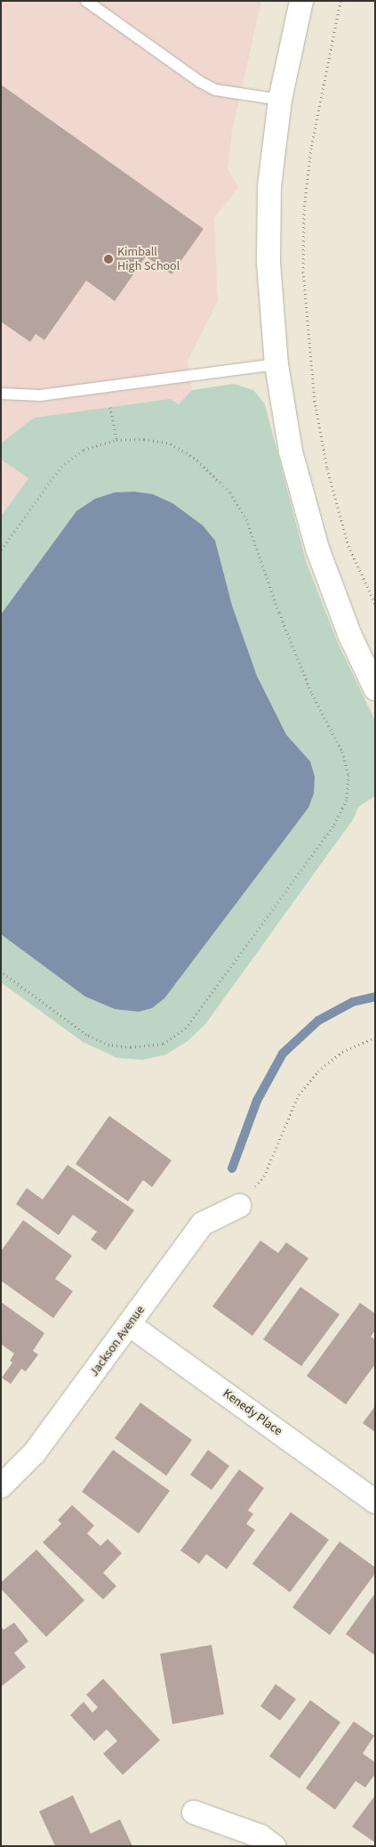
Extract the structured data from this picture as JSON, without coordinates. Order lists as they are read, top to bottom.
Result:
{
  "streets": {
    "street": ["Jackson Avenue", "Kenedy Place"]
  },
  "crossings": [
    ["Jackson Avenue", "Kenedy Place"]
  ],
  "places": ["Kimball High School"]
}
